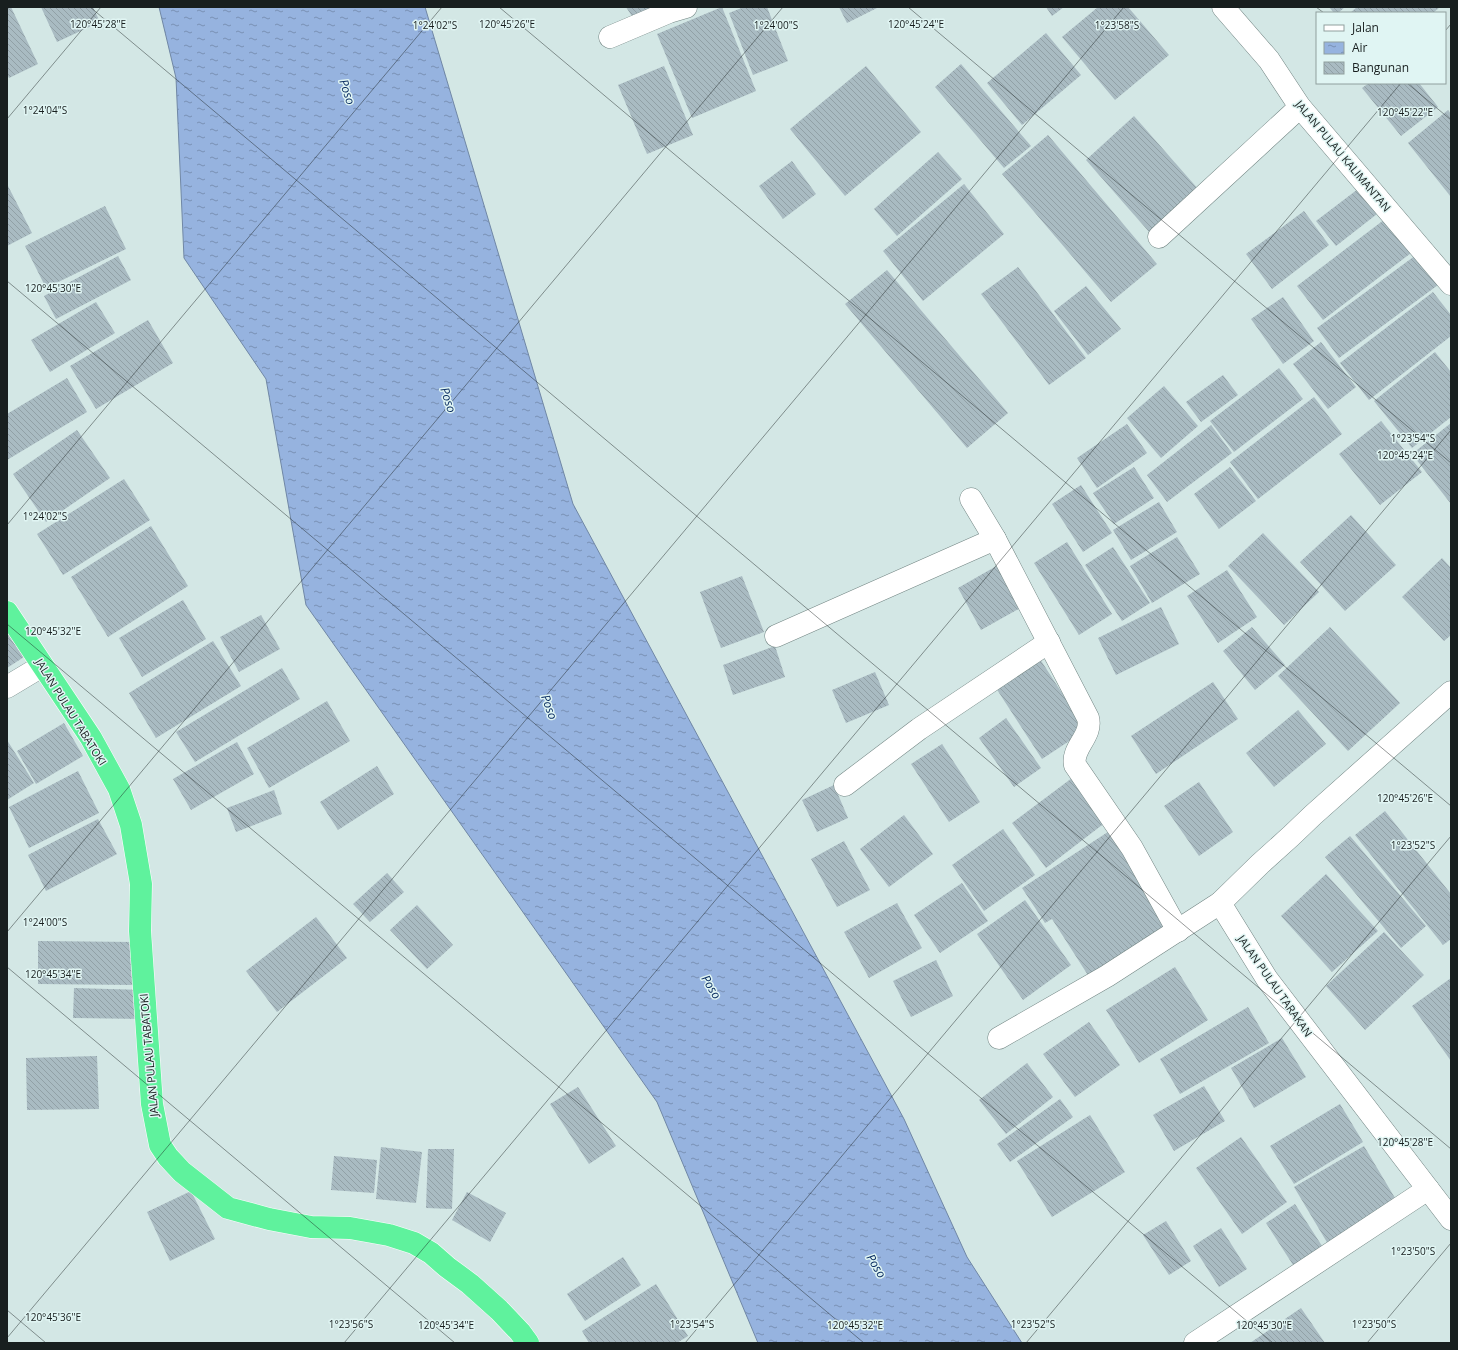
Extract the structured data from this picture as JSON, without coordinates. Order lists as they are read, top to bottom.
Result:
{
  "streets": {
    "highway": ["JALAN PULAU TABATOKI"],
    "street": ["JALAN PULAU KALIMANTAN", "JALAN PULAU TARAKAN"]
  },
  "water": ["Poso"],
  "legend": ["Jalan", "Air", "Bangunan"],
  "coordinates": [
    "120°45'28\"E",
    "120°45'26\"E",
    "120°45'24\"E",
    "1°24'00\"S",
    "1°24'02\"S",
    "1°23'58\"S",
    "1°24'04\"S",
    "120°45'22\"E",
    "120°45'30\"E",
    "1°23'54\"S",
    "120°45'32\"E",
    "1°23'52\"S",
    "120°45'34\"E",
    "1°23'50\"S",
    "120°45'36\"E",
    "1°23'56\"S"
  ]
}
